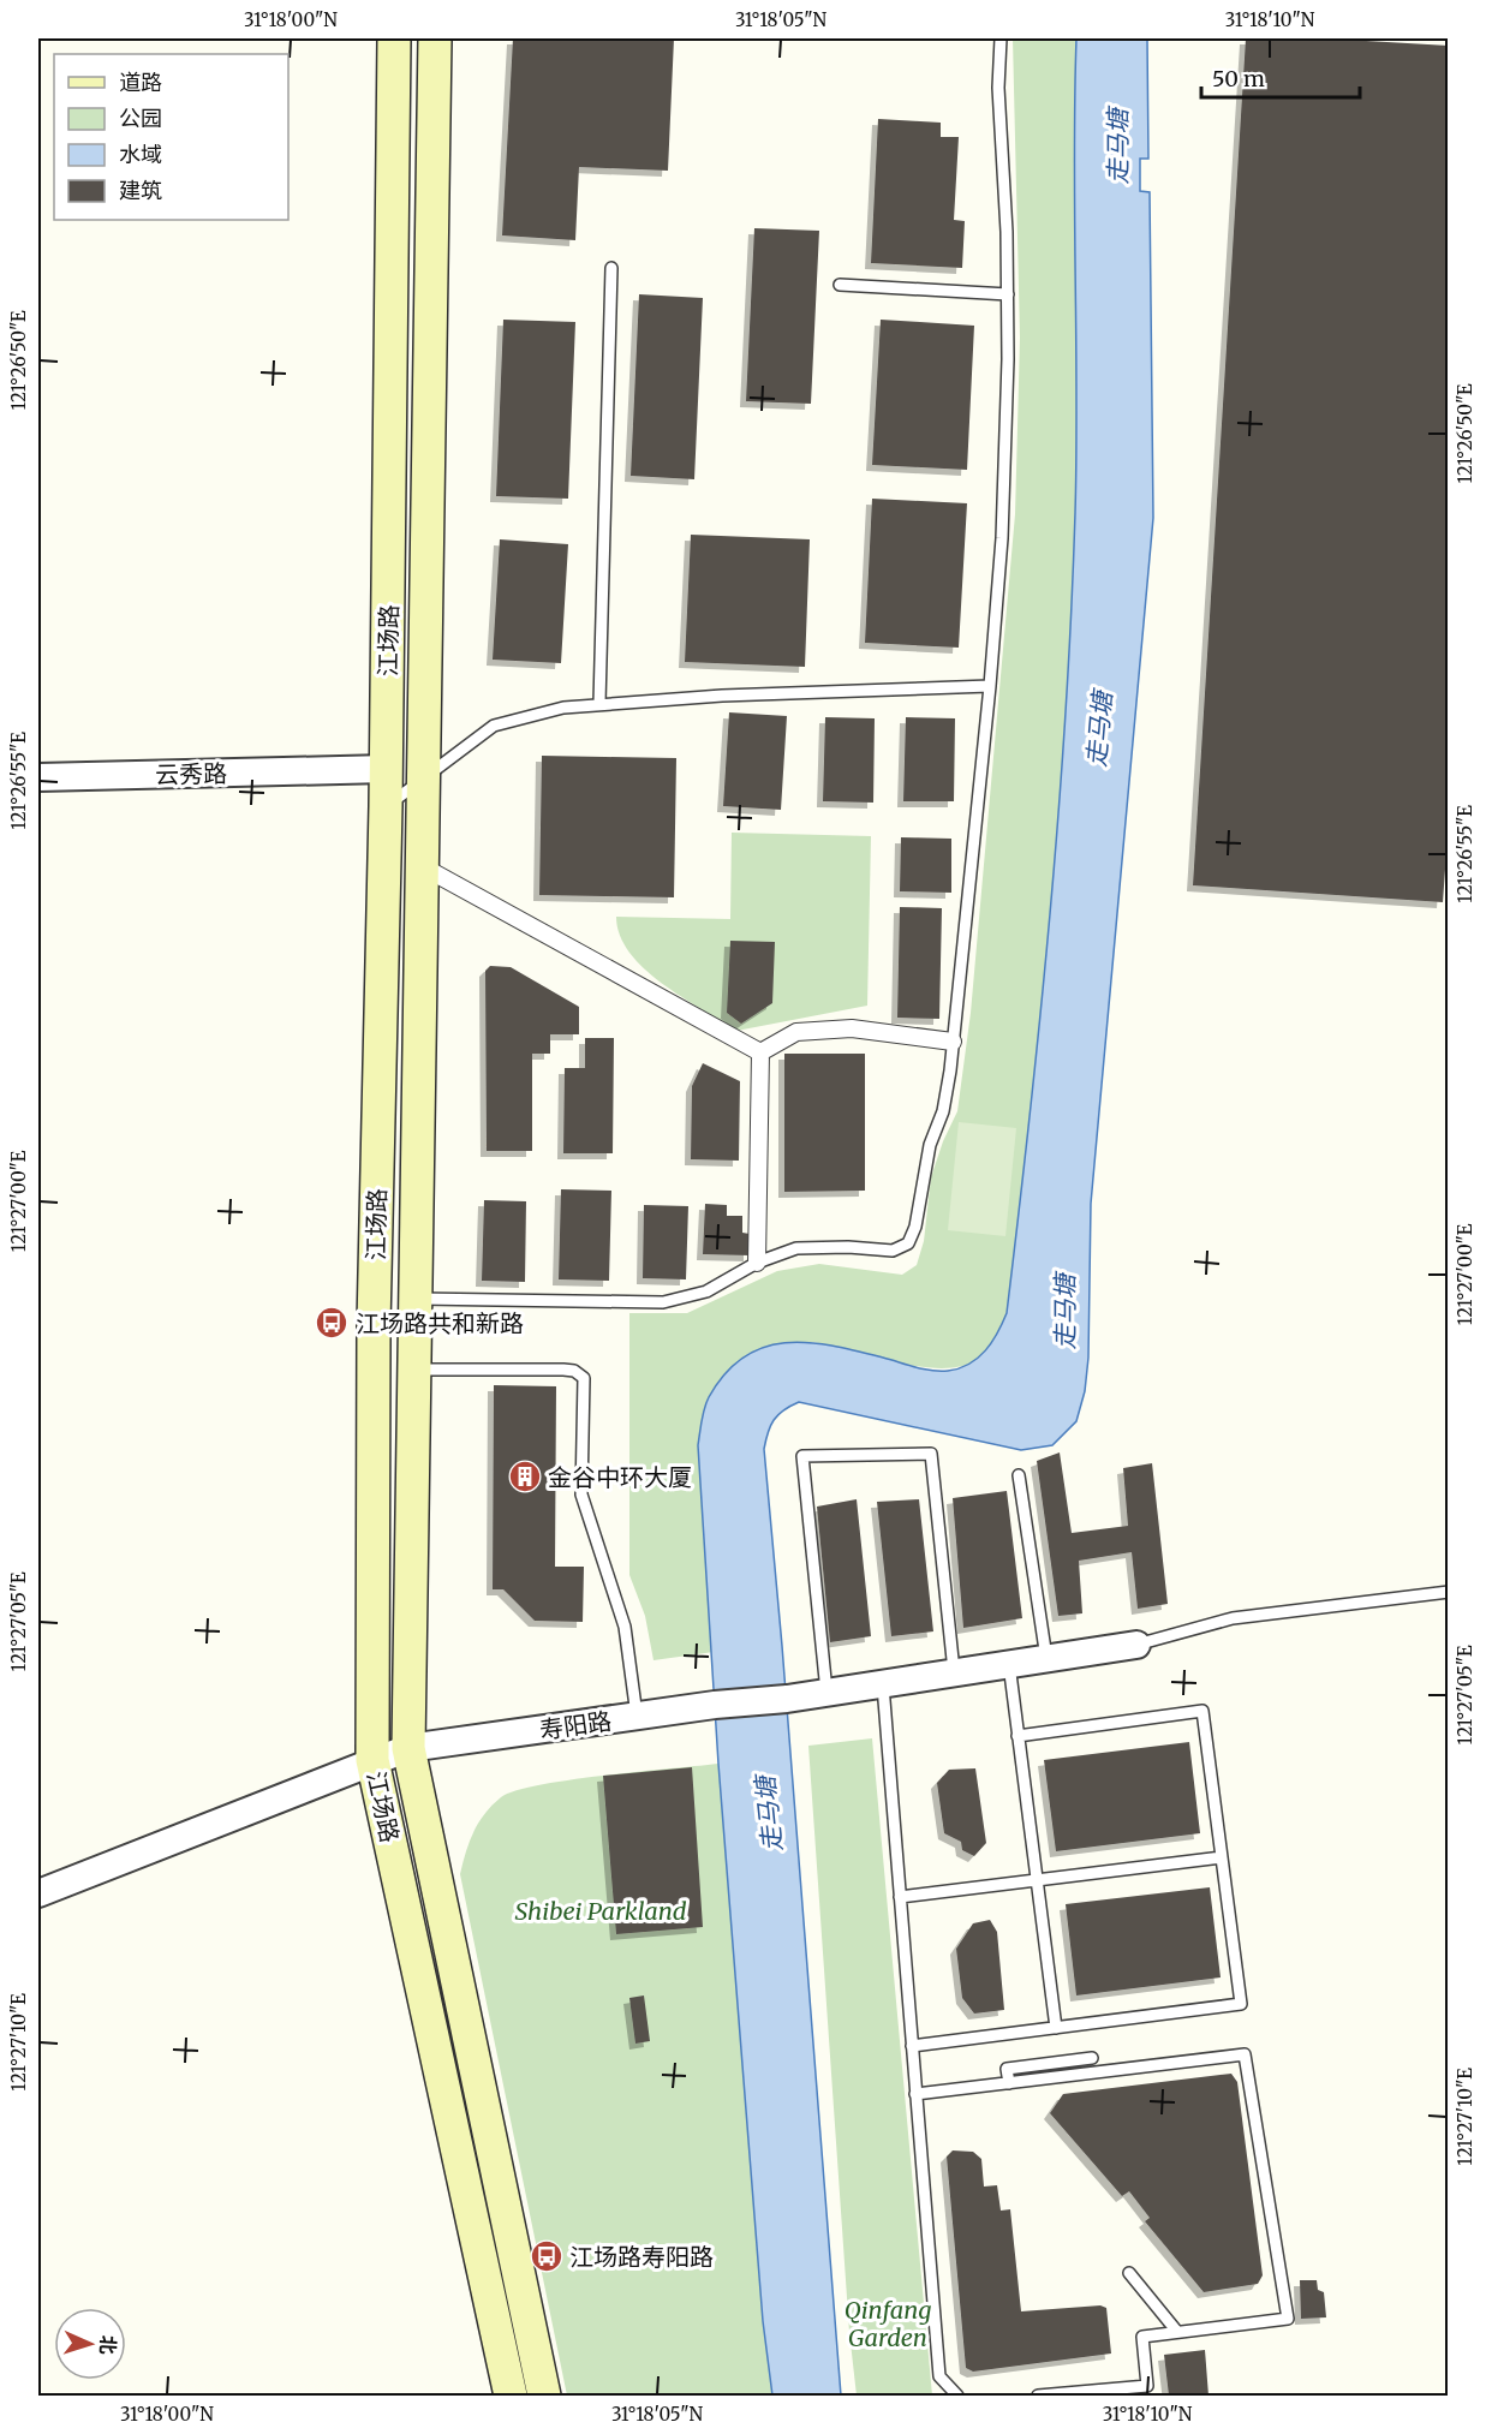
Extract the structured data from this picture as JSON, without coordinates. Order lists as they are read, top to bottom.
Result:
{
  "streets": {
    "main road": ["江场路"],
    "street": ["云秀路", "寿阳路"]
  },
  "crossings": [
    ["江场路", "云秀路"],
    ["江场路", "寿阳路"]
  ],
  "water": ["走马塘"],
  "parks": ["Shibei Parkland", "Qinfang Garden"],
  "places": {
    "bus stop": ["江场路共和新路", "江场路寿阳路"],
    "building": ["金谷中环大厦"]
  },
  "legend": [
    "道路",
    "公园",
    "水域",
    "建筑"
  ],
  "scale_bar": "50 m",
  "north": "right",
  "coordinates": [
    "31°18'00\"N",
    "31°18'05\"N",
    "31°18'10\"N",
    "121°26'50\"E",
    "121°26'55\"E",
    "121°27'00\"E",
    "121°27'05\"E",
    "121°27'10\"E"
  ]
}
